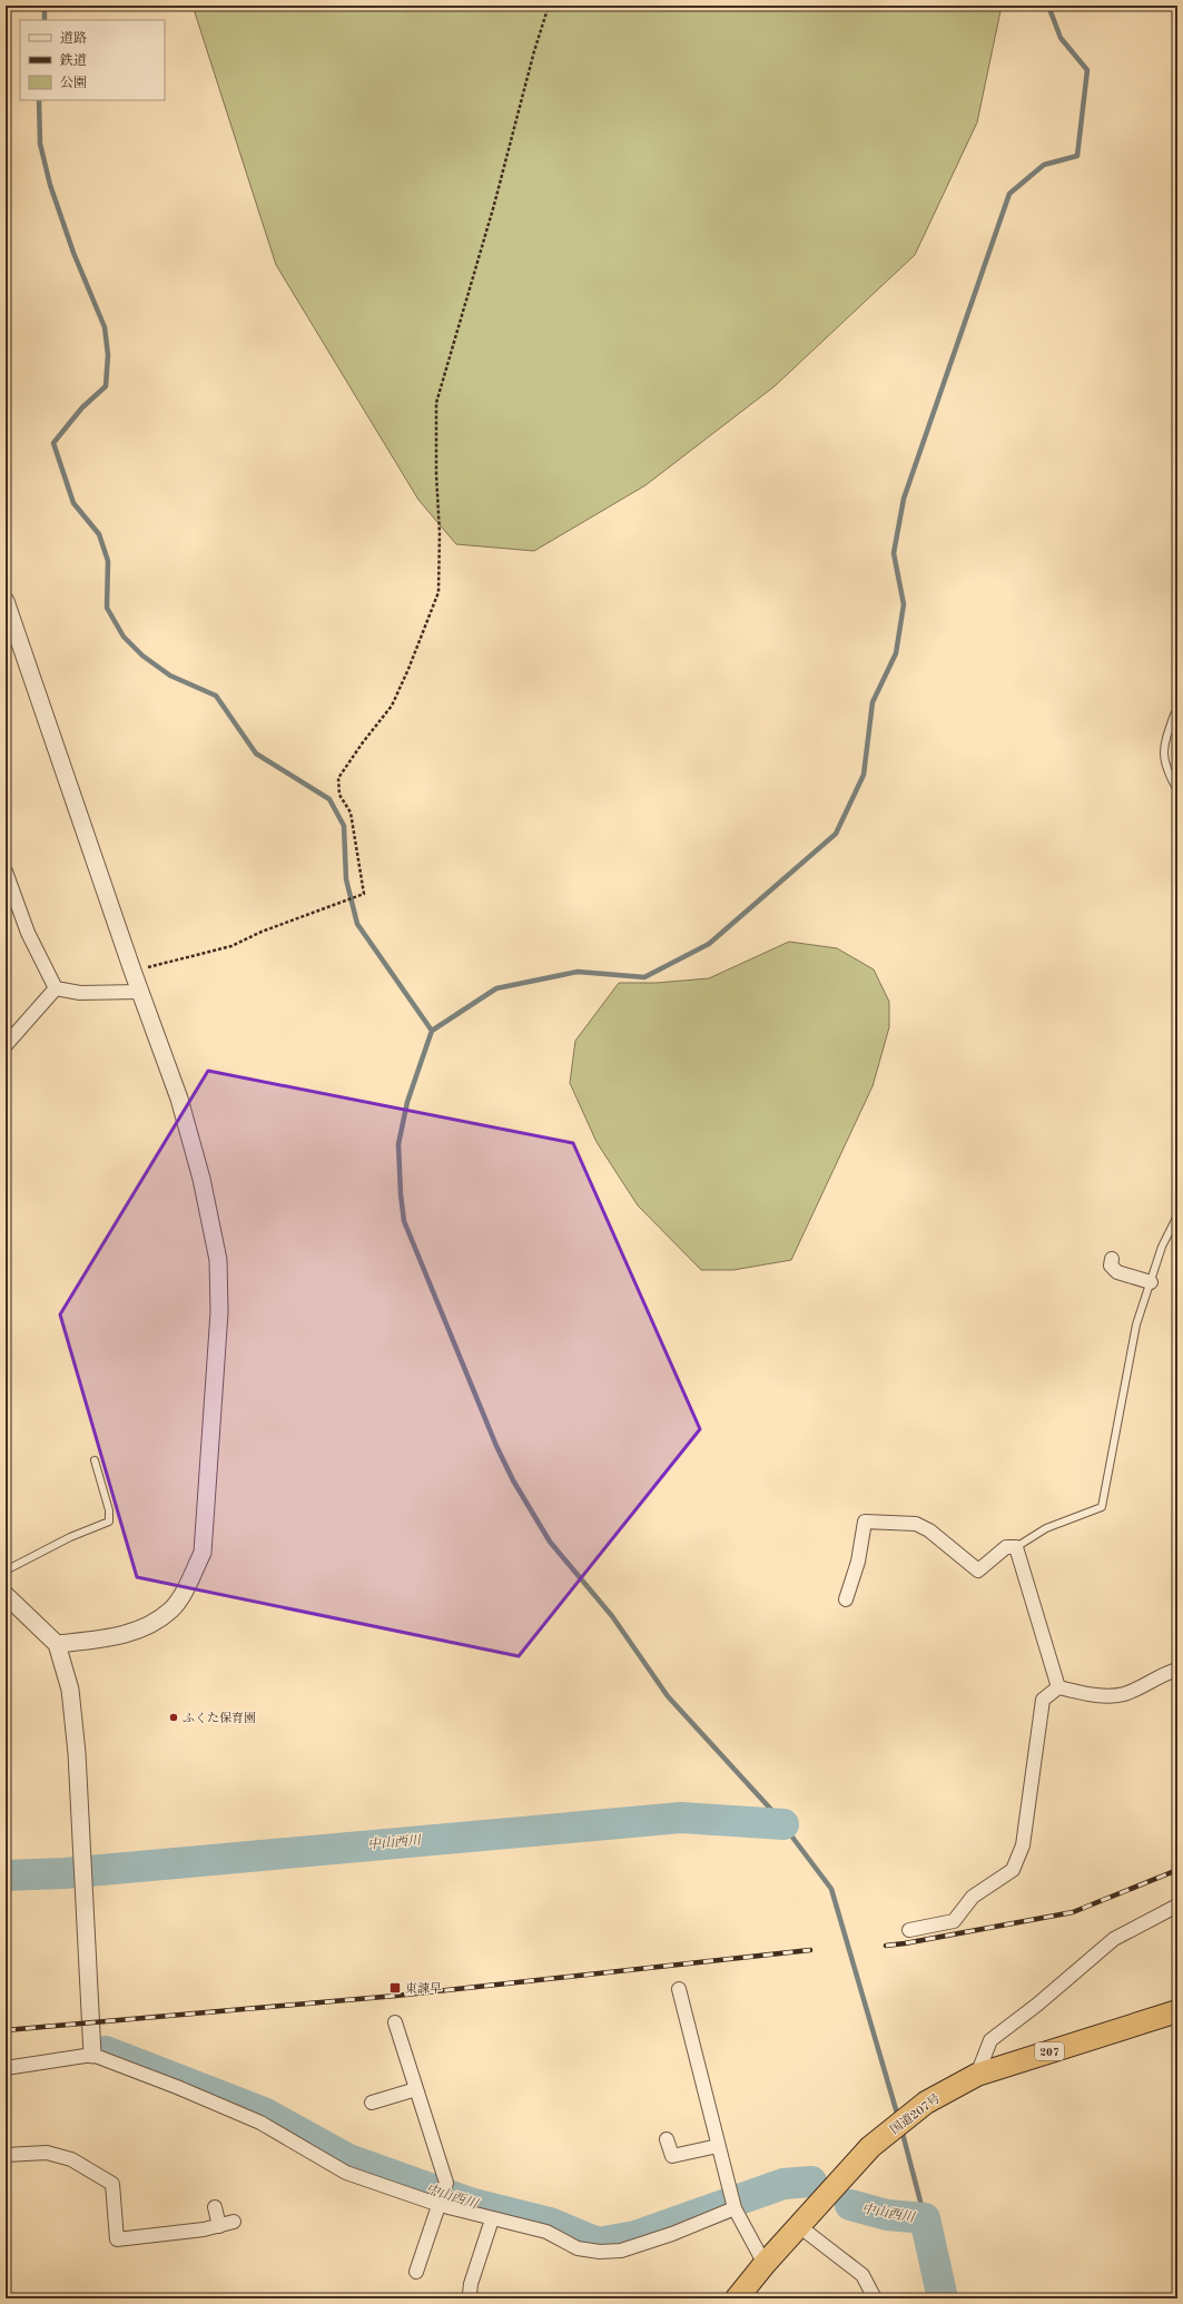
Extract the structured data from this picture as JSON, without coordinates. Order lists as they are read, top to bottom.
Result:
{
  "streets": {
    "highway": ["207", "国道207号"]
  },
  "water": ["中山西川"],
  "places": {
    "other": ["ふくた保育園"],
    "transit": ["東諫早"]
  },
  "legend": ["道路", "鉄道", "公園"]
}
